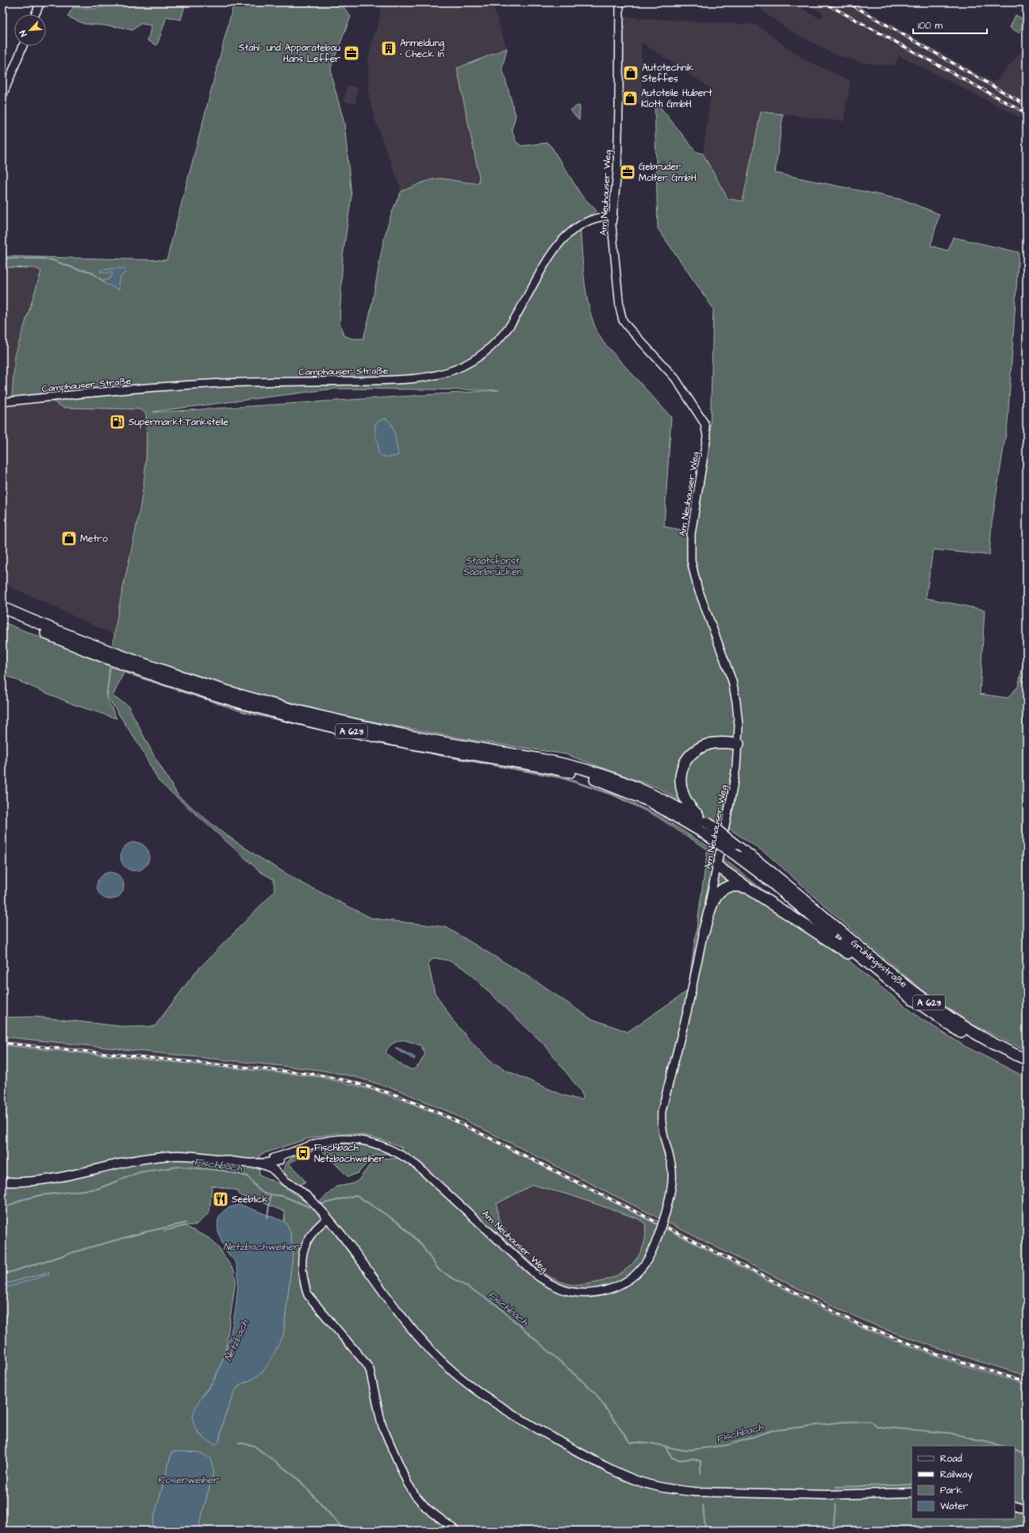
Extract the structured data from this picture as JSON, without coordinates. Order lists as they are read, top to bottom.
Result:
{
  "streets": {
    "highway": ["A 623", "Grühlingsstraße"],
    "street": ["Am Neuhauser Weg", "Camphauser Straße"]
  },
  "crossings": [
    ["Am Neuhauser Weg", "Camphauser Straße"],
    ["A 623", "Grühlingsstraße"]
  ],
  "water": [
    "Fischbach",
    "Netzbachweiher",
    "Netzbach",
    "Rosenweiher"
  ],
  "parks": ["Staatsforst Saarbrücken"],
  "places": {
    "building": ["Anmeldung • Check In"],
    "office": ["Stahl- und Apparatebau Hans Leffer", "Gebrüder Molter GmbH"],
    "shop": ["Autotechnik Steffes", "Autoteile Hubert Klotti GmbH", "Metro"],
    "fuel station": ["Supermarkt-Tankstelle"],
    "bus stop": ["Fischbach Netzbachweiher"],
    "restaurant": ["Seeblick"]
  },
  "legend": [
    "Road",
    "Railway",
    "Park",
    "Water"
  ],
  "scale_bar": "100 m",
  "north": "bottom left"
}
